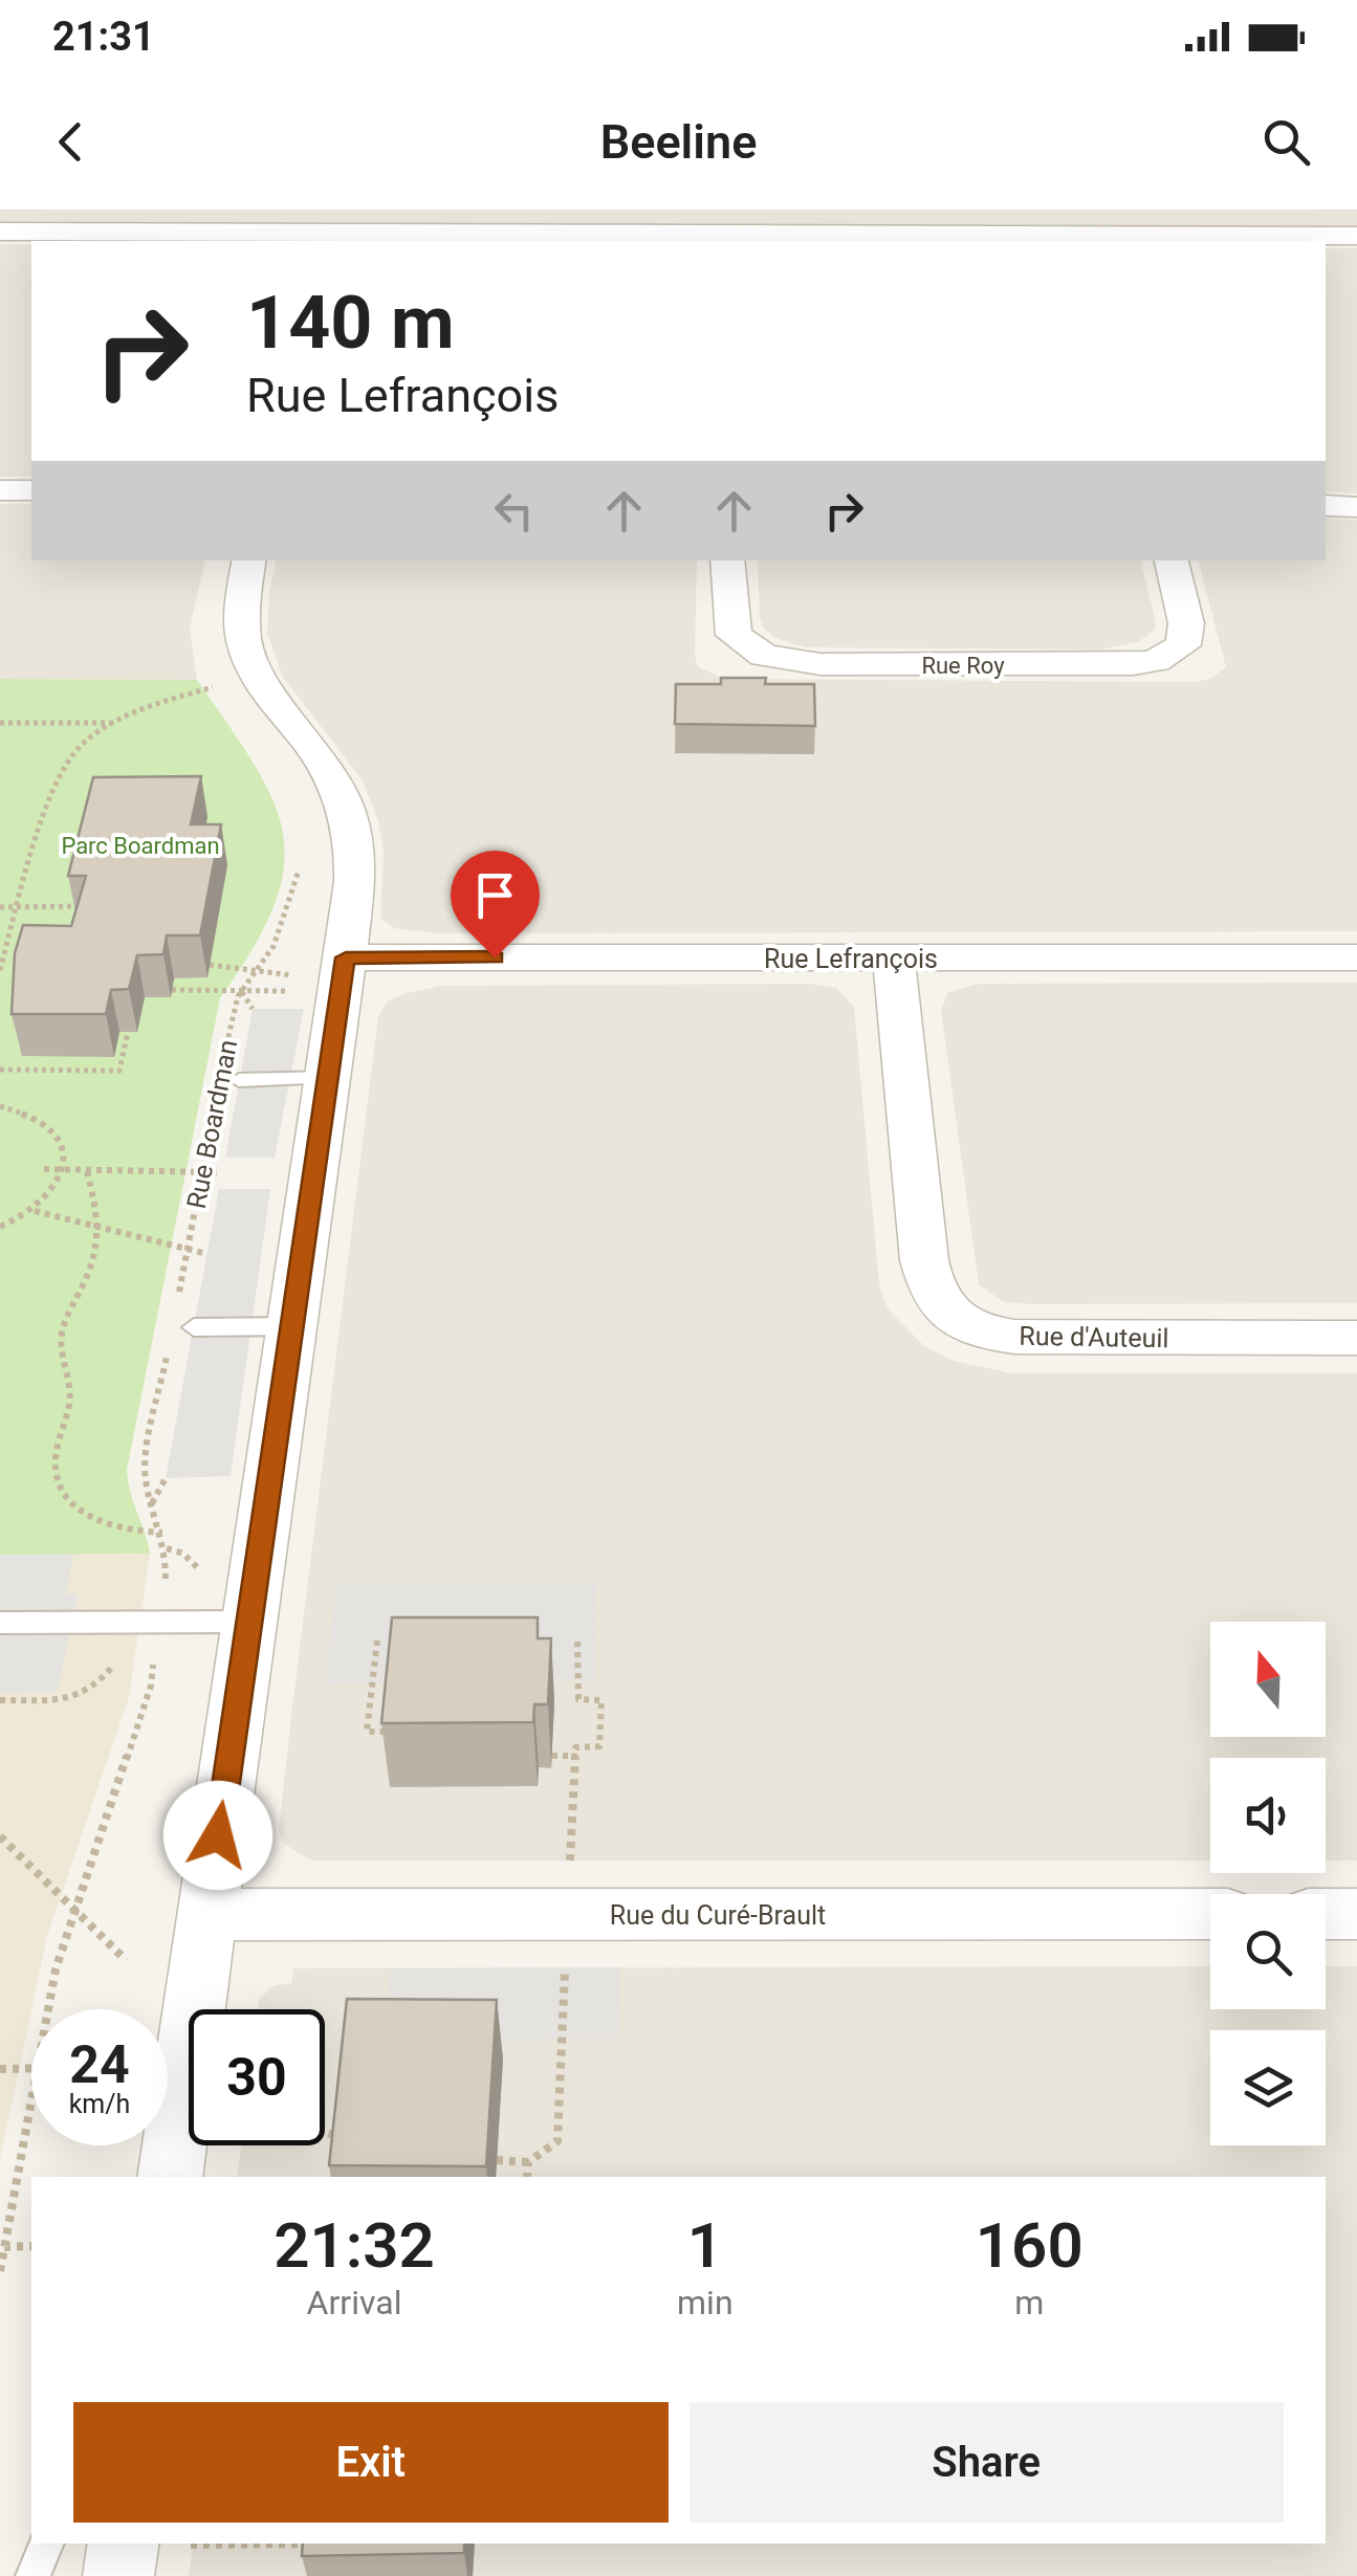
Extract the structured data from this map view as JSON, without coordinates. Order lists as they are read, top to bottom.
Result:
{
  "streets": {
    "street": [
      "Rue Roy",
      "Rue Lefrançois",
      "Rue d'Auteuil",
      "Rue du Curé-Brault"
    ],
    "path": ["Rue Boardman"]
  },
  "crossings": [
    ["Rue Lefrançois", "Rue d'Auteuil"]
  ],
  "parks": ["Parc Boardman"],
  "north": "top",
  "page": {
    "status": "21:31",
    "header": "Beeline",
    "turn": ["140 m", "Rue Lefrançois"],
    "speed": "24 km/h",
    "limit": "30",
    "eta": [
      "21:32",
      "Arrival",
      "1",
      "min",
      "160",
      "m"
    ],
    "buttons": ["Exit", "Share"]
  }
}
